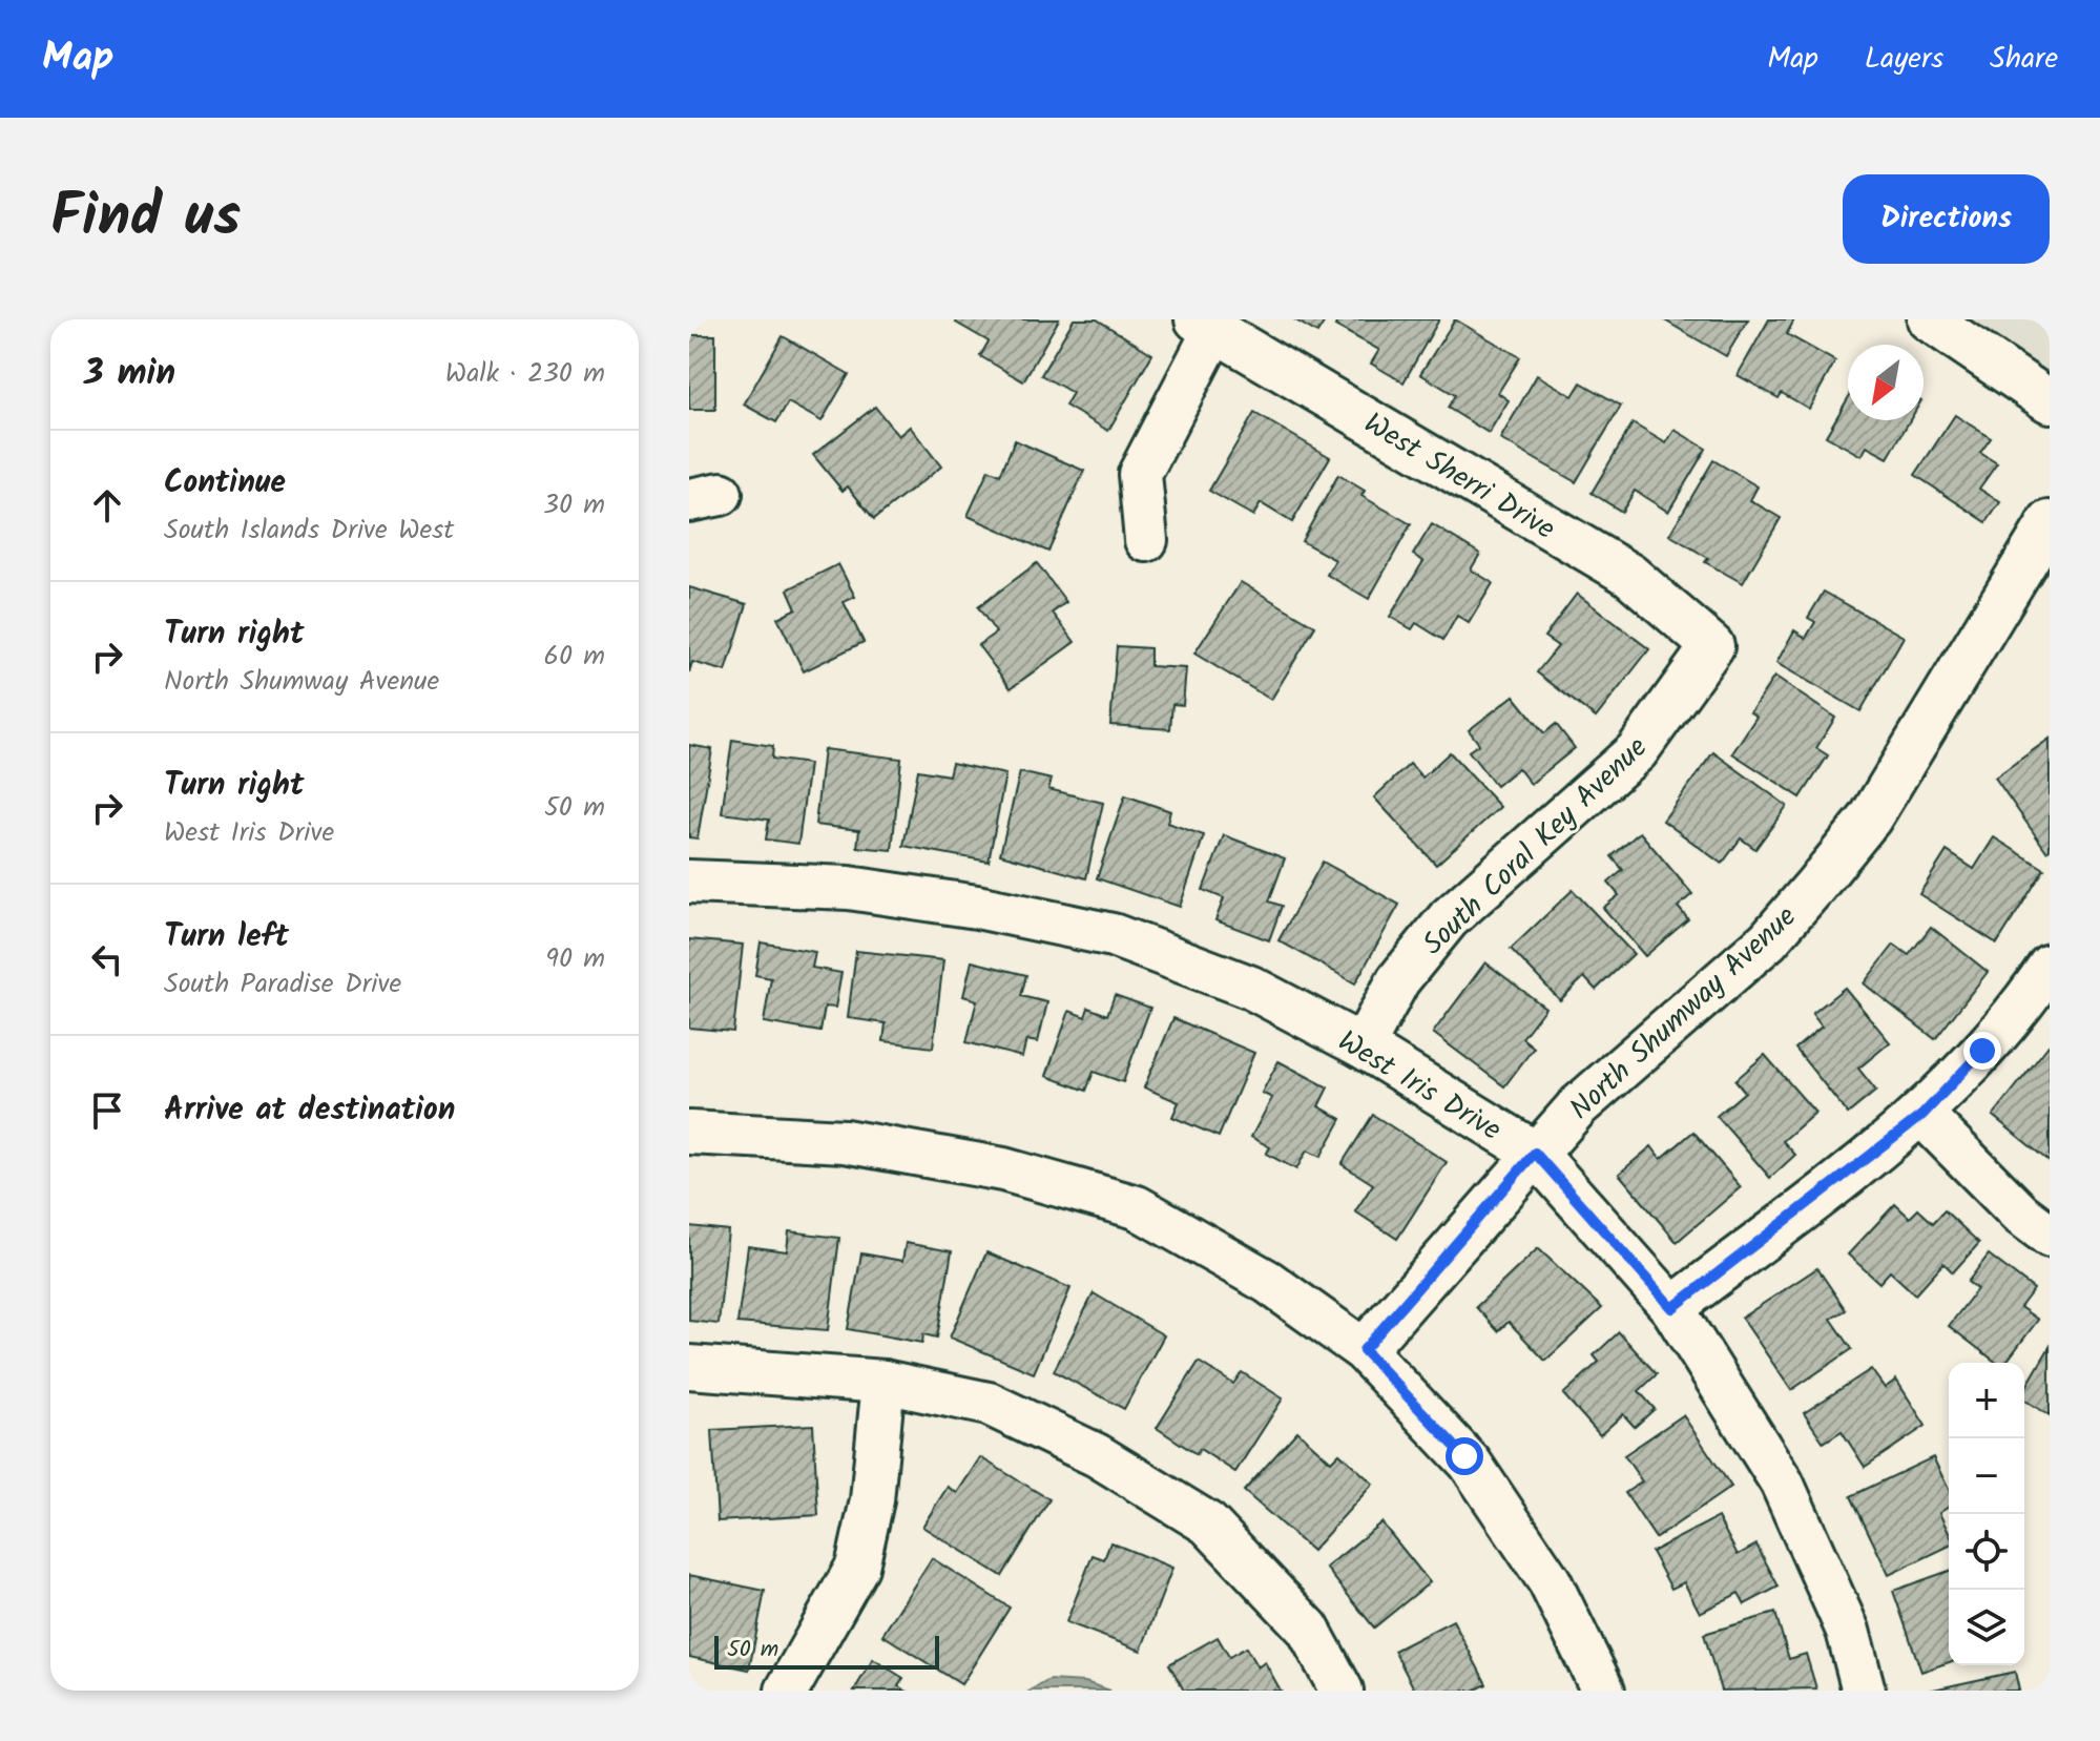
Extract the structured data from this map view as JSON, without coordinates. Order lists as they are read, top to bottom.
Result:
{
  "streets": {
    "street": [
      "West Sherri Drive",
      "South Coral Key Avenue",
      "North Shumway Avenue",
      "West Iris Drive"
    ]
  },
  "crossings": [
    ["West Sherri Drive", "South Coral Key Avenue"],
    ["South Coral Key Avenue", "West Iris Drive"],
    ["North Shumway Avenue", "West Iris Drive"]
  ],
  "scale_bar": "50 m",
  "north": "bottom left",
  "page": {
    "header": "Map",
    "nav": ["Map", "Layers", "Share"],
    "title": "Find us",
    "buttons": "Directions",
    "heading": ["3 min", "Walk · 230 m"],
    "list": [
      ["Continue", "South Islands Drive West", "30 m"],
      ["Turn right", "North Shumway Avenue", "60 m"],
      ["Turn right", "West Iris Drive", "50 m"],
      ["Turn left", "South Paradise Drive", "90 m"],
      "Arrive at destination"
    ],
    "map_buttons": ["+", "−"],
    "scale": "50 m"
  }
}
